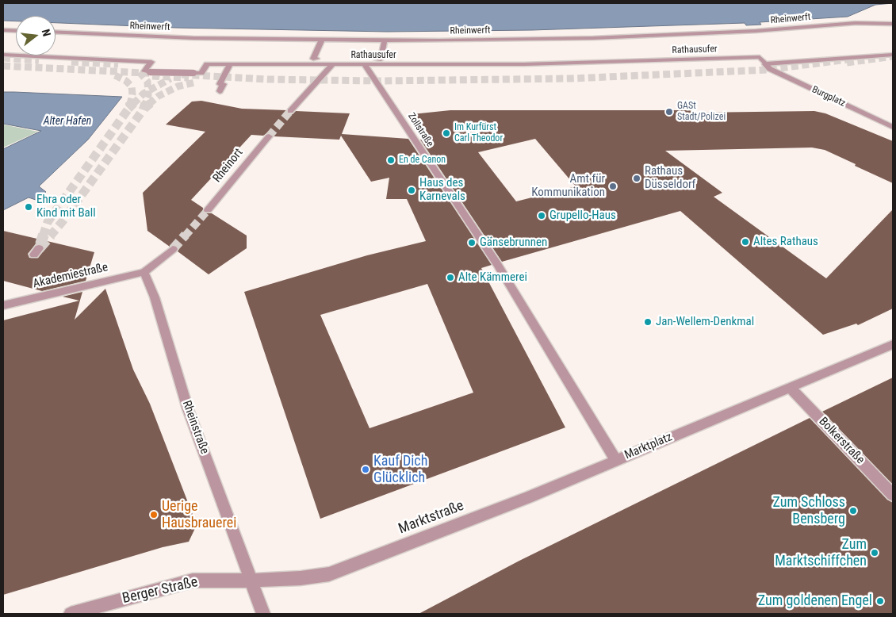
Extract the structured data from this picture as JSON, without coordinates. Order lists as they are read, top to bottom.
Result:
{
  "streets": {
    "street": [
      "Rheinwerft",
      "Rathausufer",
      "Burgplatz",
      "Zollstraße",
      "Rheinort",
      "Akademiestraße",
      "Rheinstraße",
      "Bolkerstraße",
      "Marktplatz",
      "Marktstraße",
      "Berger Straße"
    ]
  },
  "crossings": [
    ["Rathausufer", "Burgplatz"],
    ["Rathausufer", "Zollstraße"],
    ["Zollstraße", "Marktplatz"],
    ["Akademiestraße", "Rheinstraße"],
    ["Rheinstraße", "Marktstraße"],
    ["Rheinstraße", "Berger Straße"],
    ["Bolkerstraße", "Marktplatz"],
    ["Marktplatz", "Marktstraße"],
    ["Marktstraße", "Berger Straße"]
  ],
  "water": ["Alter Hafen"],
  "places": [
    "GASt Stadt/Polizei",
    "Im Kurfürst Carl Theodor",
    "En de Canon",
    "Rathaus Düsseldorf",
    "Amt für Kommunikation",
    "Haus des Karnevals",
    "Ehra oder Kind mit Ball",
    "Grupello-Haus",
    "Altes Rathaus",
    "Gänsebrunnen",
    "Alte Kämmerei",
    "Jan-Wellem-Denkmal",
    "Kauf Dich Glücklich",
    "Zum Schloss Bensberg",
    "Uerige Hausbrauerei",
    "Zum Marktschiffchen",
    "Zum goldenen Engel"
  ],
  "north": "right"
}
